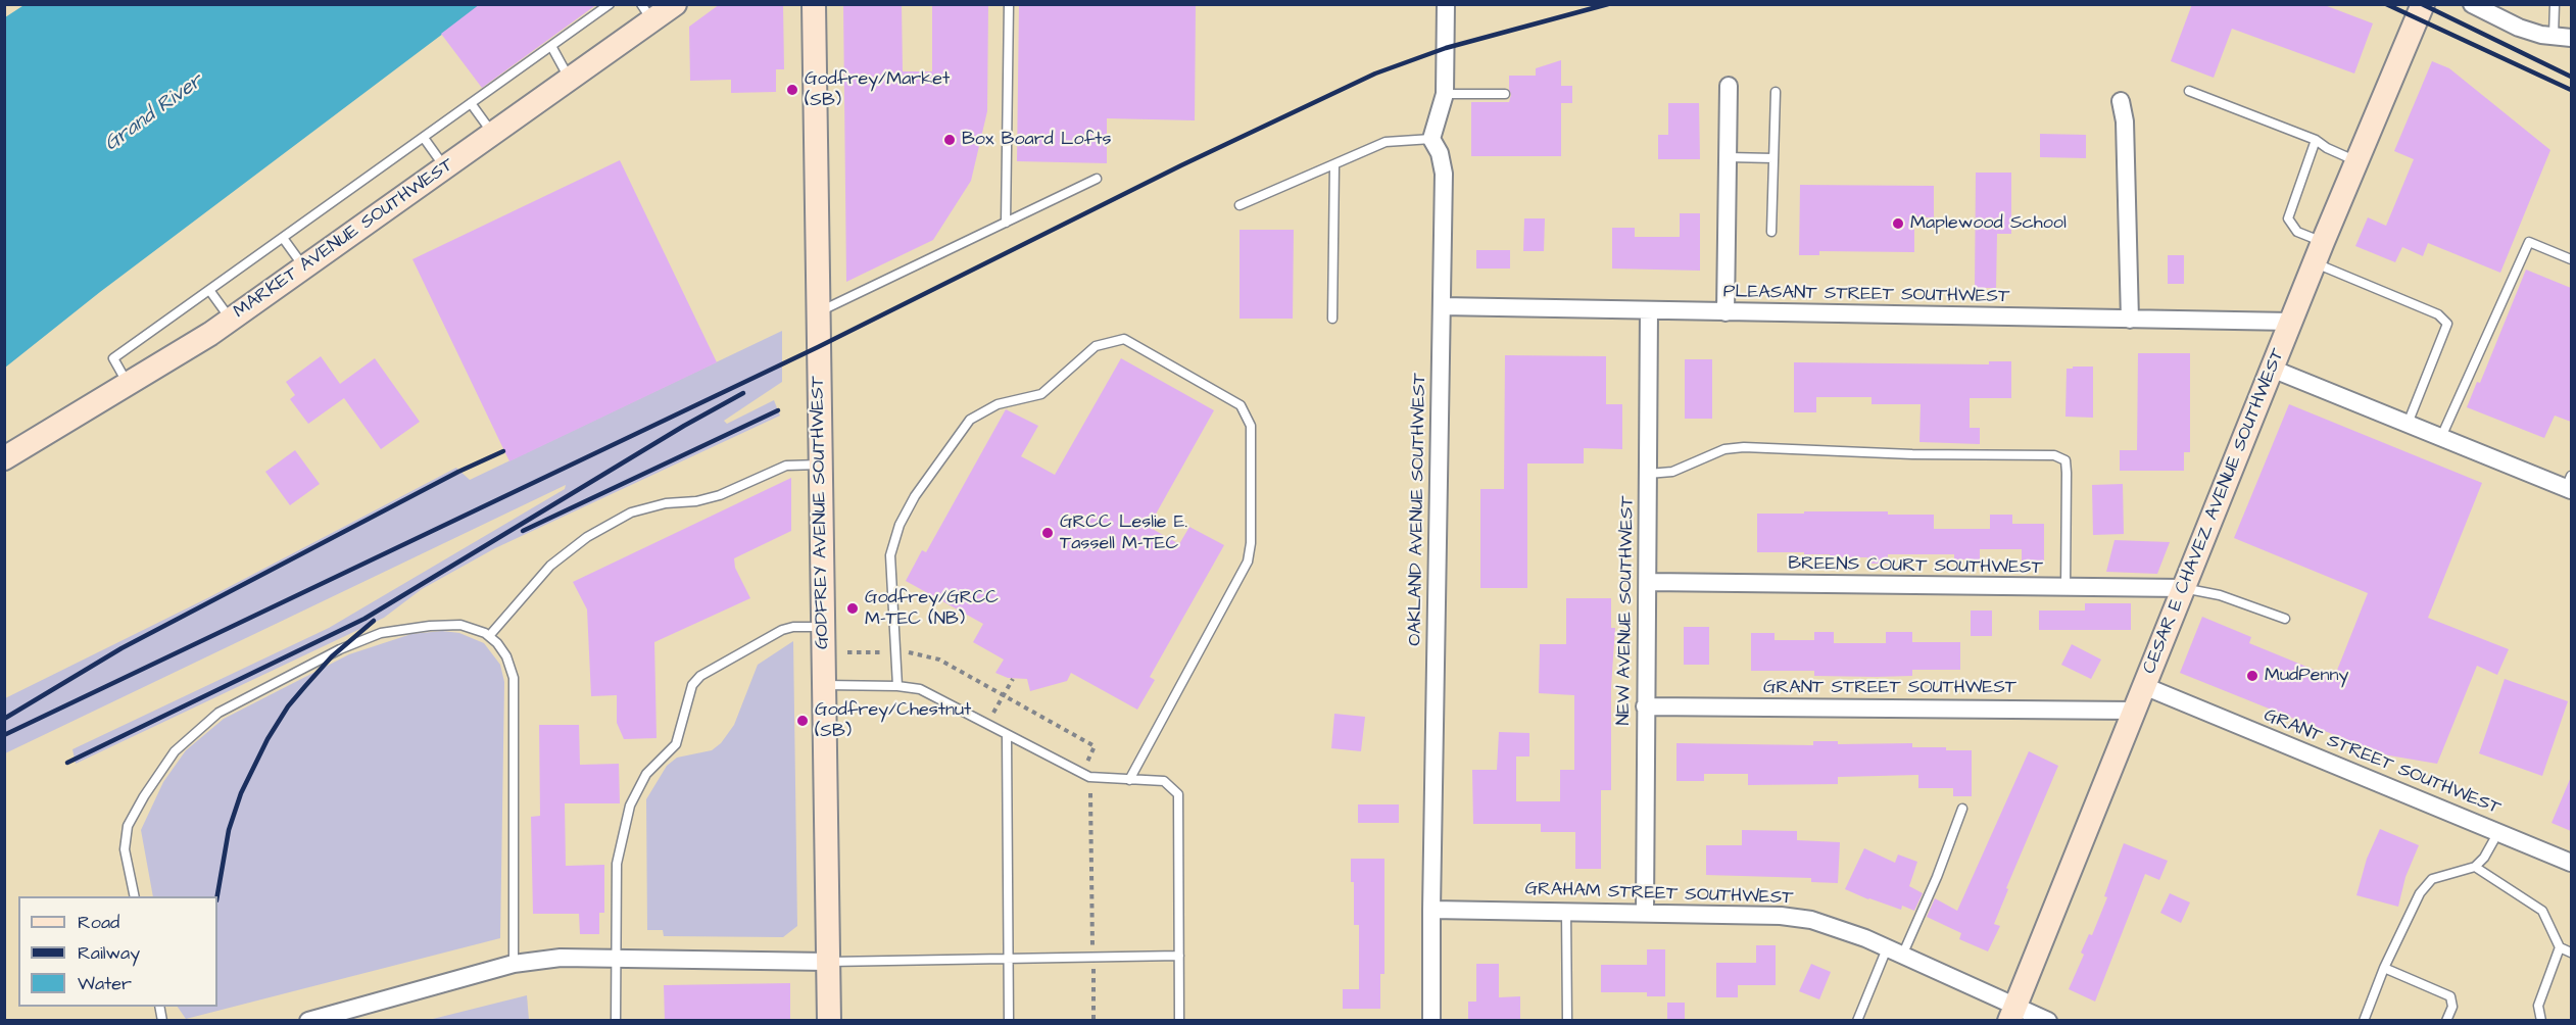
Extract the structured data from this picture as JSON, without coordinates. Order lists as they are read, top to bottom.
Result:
{
  "streets": {
    "main road": ["MARKET AVENUE SOUTHWEST", "CESAR E CHAVEZ AVENUE SOUTHWEST", "GODFREY AVENUE SOUTHWEST"],
    "street": [
      "PLEASANT STREET SOUTHWEST",
      "OAKLAND AVENUE SOUTHWEST",
      "BREENS COURT SOUTHWEST",
      "NEW AVENUE SOUTHWEST",
      "GRANT STREET SOUTHWEST",
      "GRAHAM STREET SOUTHWEST"
    ]
  },
  "crossings": [
    ["PLEASANT STREET SOUTHWEST", "OAKLAND AVENUE SOUTHWEST"],
    ["PLEASANT STREET SOUTHWEST", "CESAR E CHAVEZ AVENUE SOUTHWEST"],
    ["PLEASANT STREET SOUTHWEST", "NEW AVENUE SOUTHWEST"],
    ["OAKLAND AVENUE SOUTHWEST", "GRAHAM STREET SOUTHWEST"],
    ["CESAR E CHAVEZ AVENUE SOUTHWEST", "BREENS COURT SOUTHWEST"],
    ["CESAR E CHAVEZ AVENUE SOUTHWEST", "GRANT STREET SOUTHWEST"],
    ["CESAR E CHAVEZ AVENUE SOUTHWEST", "GRAHAM STREET SOUTHWEST"],
    ["BREENS COURT SOUTHWEST", "NEW AVENUE SOUTHWEST"],
    ["NEW AVENUE SOUTHWEST", "GRANT STREET SOUTHWEST"],
    ["NEW AVENUE SOUTHWEST", "GRAHAM STREET SOUTHWEST"]
  ],
  "water": ["Grand River"],
  "places": [
    "Godfrey/Market (SB)",
    "Box Board Lofts",
    "Maplewood School",
    "GRCC Leslie E. Tassell M-TEC",
    "Godfrey/GRCC M-TEC (NB)",
    "MudPenny",
    "Godfrey/Chestnut (SB)"
  ],
  "legend": ["Road", "Railway", "Water"]
}
